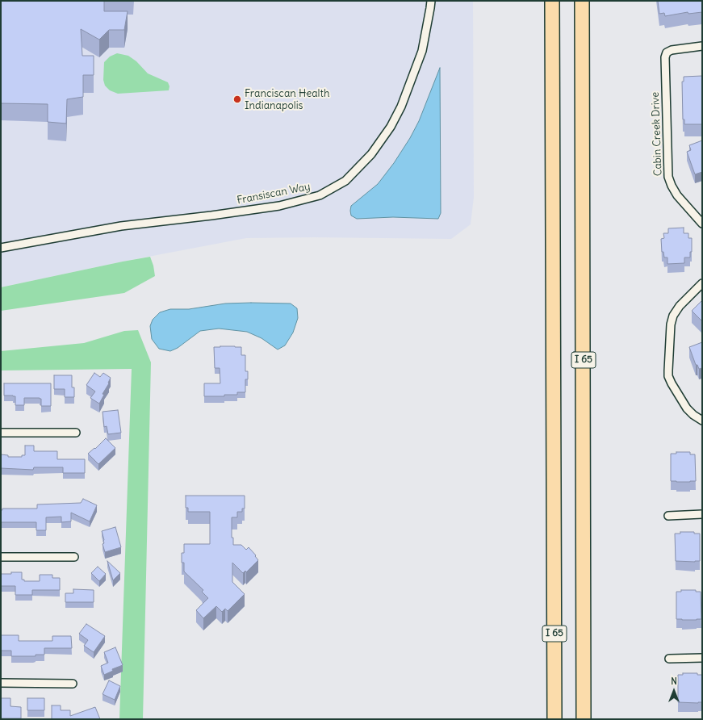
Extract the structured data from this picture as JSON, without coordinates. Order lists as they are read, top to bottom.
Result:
{
  "streets": {
    "highway": ["I 65"],
    "street": ["Cabin Creek Drive", "Fransiscan Way"]
  },
  "places": ["Franciscan Health Indianapolis"],
  "north": "top"
}
